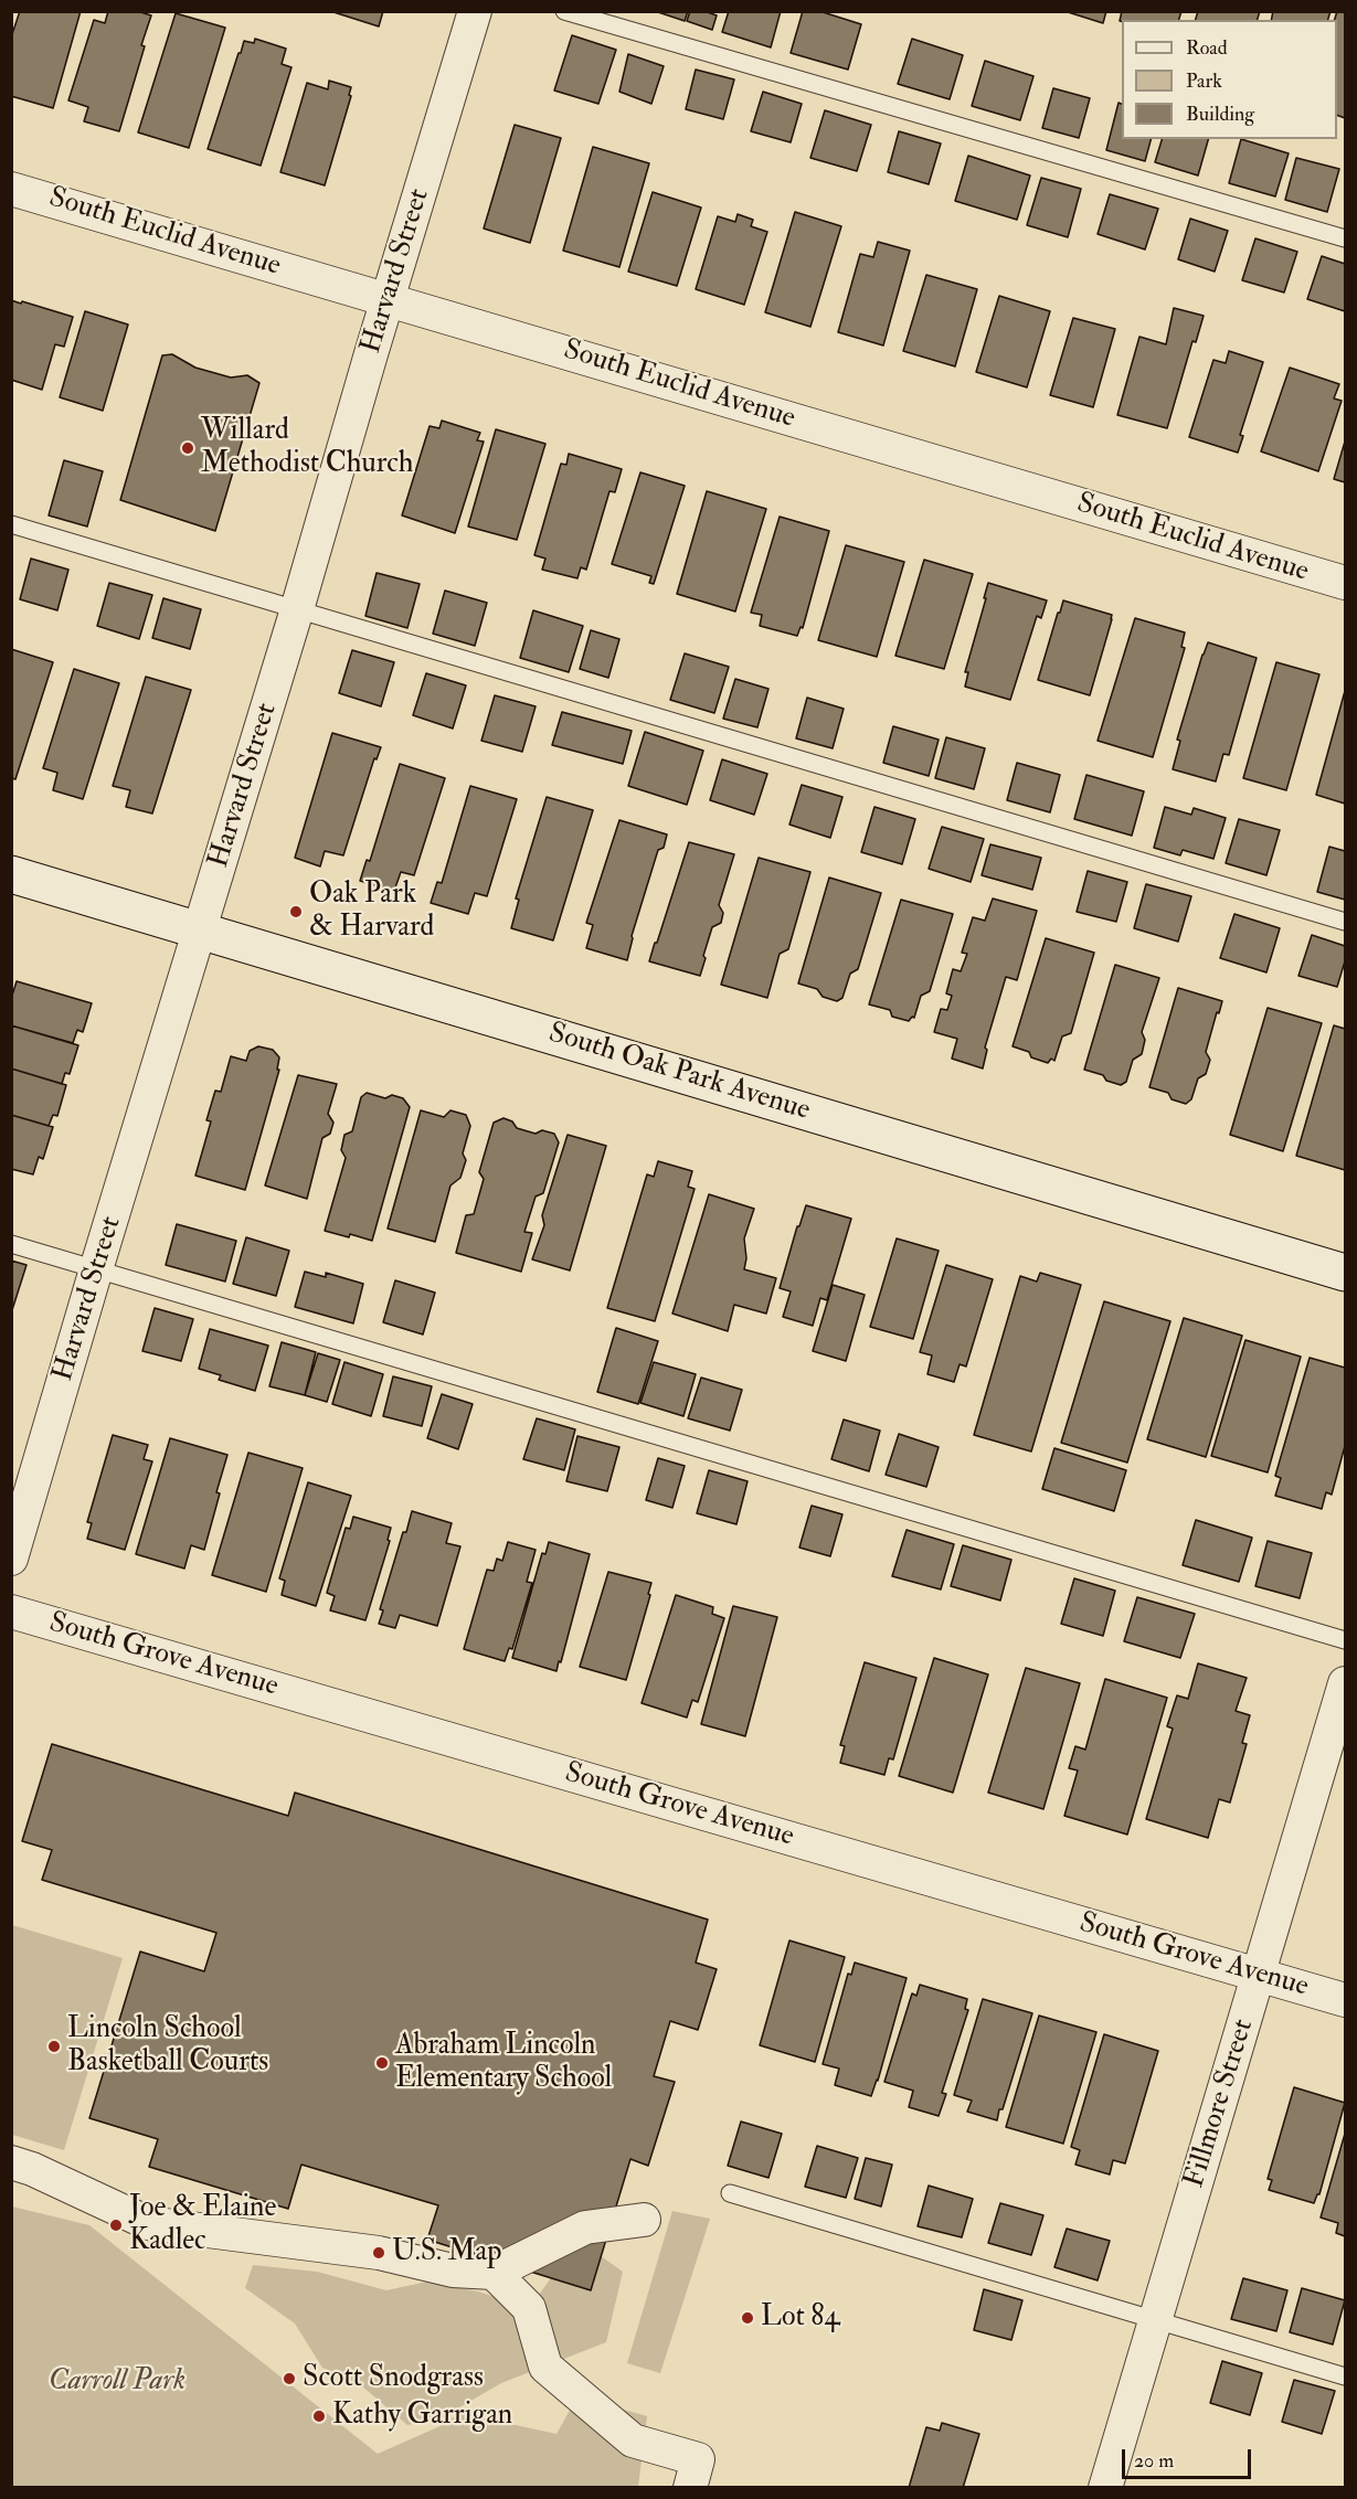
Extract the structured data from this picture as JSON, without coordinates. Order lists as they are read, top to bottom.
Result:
{
  "streets": {
    "street": [
      "South Euclid Avenue",
      "Harvard Street",
      "South Oak Park Avenue",
      "South Grove Avenue",
      "Fillmore Street"
    ]
  },
  "crossings": [
    ["South Euclid Avenue", "Harvard Street"],
    ["Harvard Street", "South Oak Park Avenue"],
    ["South Grove Avenue", "Fillmore Street"]
  ],
  "parks": ["Carroll Park"],
  "places": [
    "Willard Methodist Church",
    "Oak Park & Harvard",
    "Lincoln School Basketball Courts",
    "Abraham Lincoln Elementary School",
    "Joe & Elaine Kadlec",
    "U.S. Map",
    "Lot 84",
    "Scott Snodgrass",
    "Kathy Garrigan"
  ],
  "legend": ["Road", "Park", "Building"],
  "scale_bar": "20 m"
}
